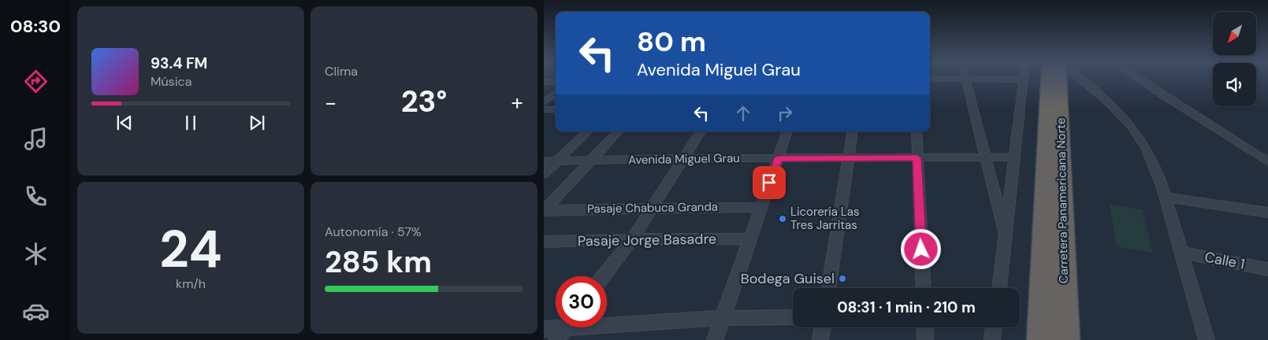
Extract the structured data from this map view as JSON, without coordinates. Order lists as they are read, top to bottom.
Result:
{
  "streets": {
    "highway": ["Carretera Panamericana Norte"],
    "street": [
      "Avenida Miguel Grau",
      "Pasaje Chabuca Granda",
      "Pasaje Jorge Basadre",
      "Calle 1"
    ]
  },
  "places": ["Licorería Las Tres Jarritas", "Bodega Guisel"],
  "north": "bottom left",
  "page": {
    "tabs": "08:30",
    "tile": [
      "Clima",
      ["24", "km/h"],
      ["Autonomía · 57%", "285 km"]
    ],
    "turn": ["80 m", "Avenida Miguel Grau"],
    "song": ["93.4 FM", "Música"],
    "heat": ["−", "23°", "+"],
    "limit": "30",
    "trip": "08:31 · 1 min · 210 m"
  }
}
